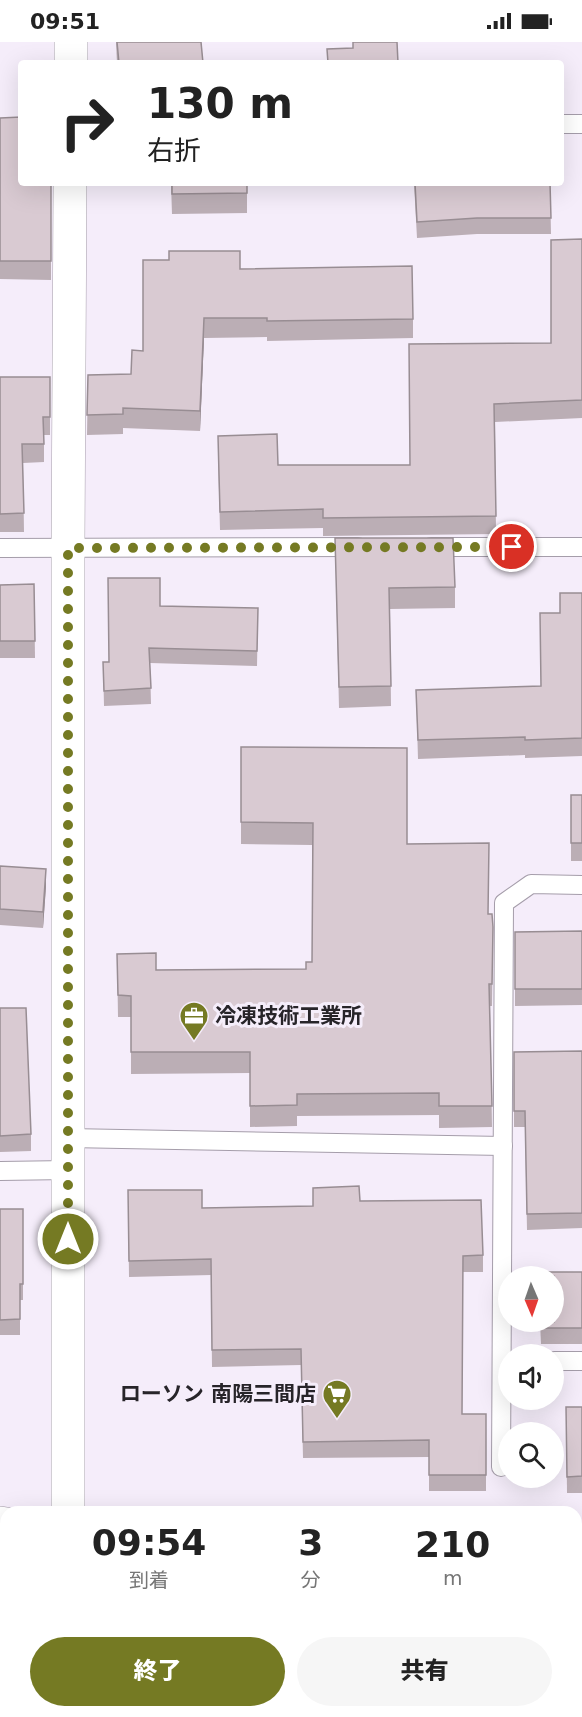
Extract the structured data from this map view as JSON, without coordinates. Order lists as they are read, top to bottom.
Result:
{
  "places": {
    "office": ["冷凍技術工業所"],
    "supermarket": ["ローソン 南陽三間店"]
  },
  "north": "bottom",
  "page": {
    "status": "09:51",
    "turn": ["130 m", "右折"],
    "eta": [
      "09:54",
      "到着",
      "3",
      "分",
      "210",
      "m"
    ],
    "buttons": ["終了", "共有"]
  }
}
